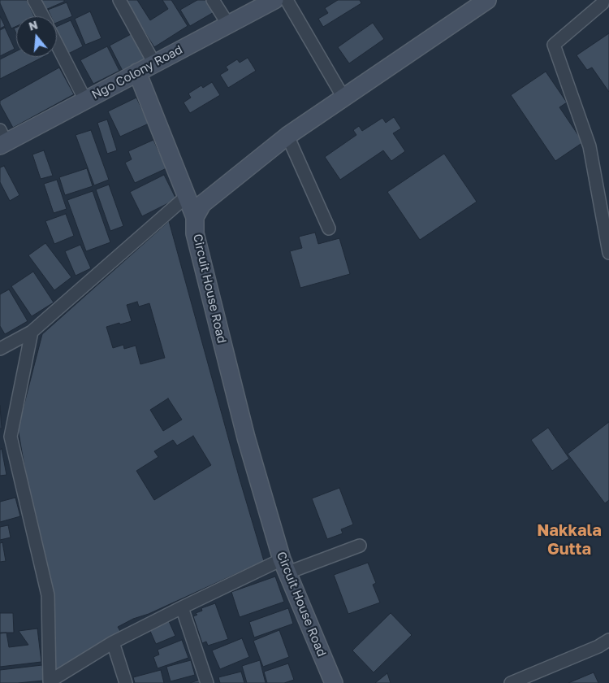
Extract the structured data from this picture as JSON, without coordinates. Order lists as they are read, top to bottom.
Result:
{
  "streets": {
    "street": ["Ngo Colony Road", "Circuit House Road"]
  },
  "districts": ["Nakkala Gutta"],
  "north": "top"
}
